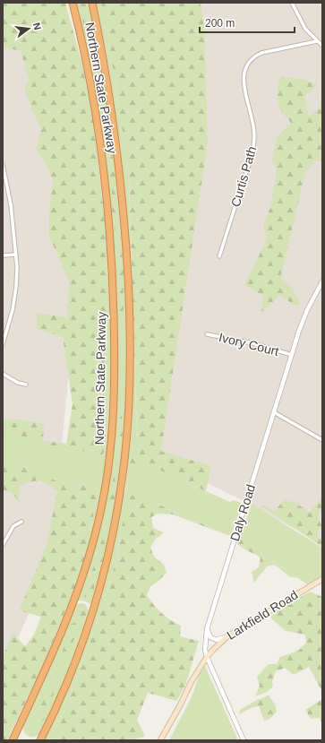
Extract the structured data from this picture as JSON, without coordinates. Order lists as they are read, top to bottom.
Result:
{
  "streets": {
    "highway": ["Northern State Parkway"],
    "main road": ["Larkfield Road"],
    "street": ["Curtis Path", "Ivory Court", "Daly Road"]
  },
  "crossings": [
    ["Ivory Court", "Daly Road"],
    ["Daly Road", "Larkfield Road"]
  ],
  "scale_bar": "200 m",
  "north": "right"
}
